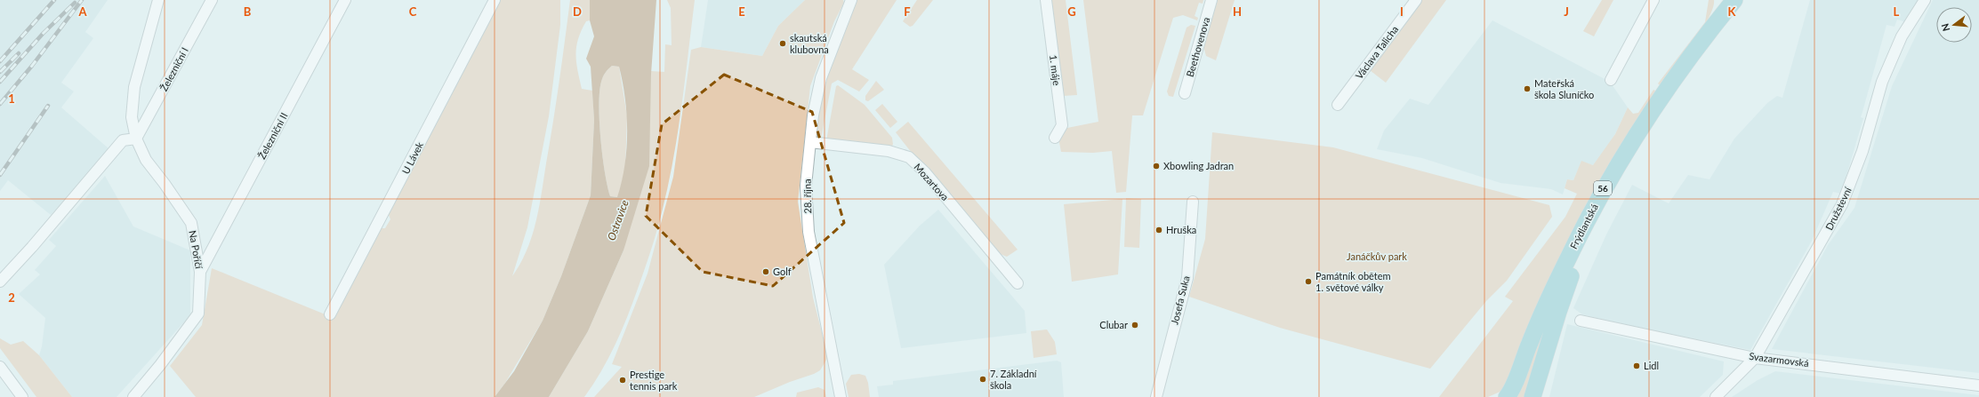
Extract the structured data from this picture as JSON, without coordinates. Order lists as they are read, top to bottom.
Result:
{
  "streets": {
    "main road": ["56", "Frýdlantská"],
    "street": [
      "Beethovenova",
      "Václava Talicha",
      "Železniční I",
      "1. máje",
      "Železniční II",
      "U Lávek",
      "Mozartova",
      "28. října",
      "Družstevní",
      "Na Poříčí",
      "Josefa Suka",
      "Svazarmovská"
    ]
  },
  "crossings": [
    ["Železniční I", "Na Poříčí"],
    ["Železniční II", "Na Poříčí"],
    ["Mozartova", "28. října"],
    ["Družstevní", "Svazarmovská"]
  ],
  "water": ["Ostravice"],
  "parks": ["Janáčkův park"],
  "places": [
    "skautská klubovna",
    "Mateřská škola Sluníčko",
    "Xbowling Jadran",
    "Hruška",
    "Golf",
    "Památník obětem 1. světové války",
    "Clubar",
    "Lidl",
    "7. Základní škola",
    "Prestige tennis park"
  ],
  "north": "left",
  "grid": {
    "columns": [
      "A",
      "B",
      "C",
      "D",
      "E",
      "F",
      "G",
      "H",
      "I",
      "J",
      "K",
      "L"
    ],
    "rows": ["1", "2"]
  }
}
